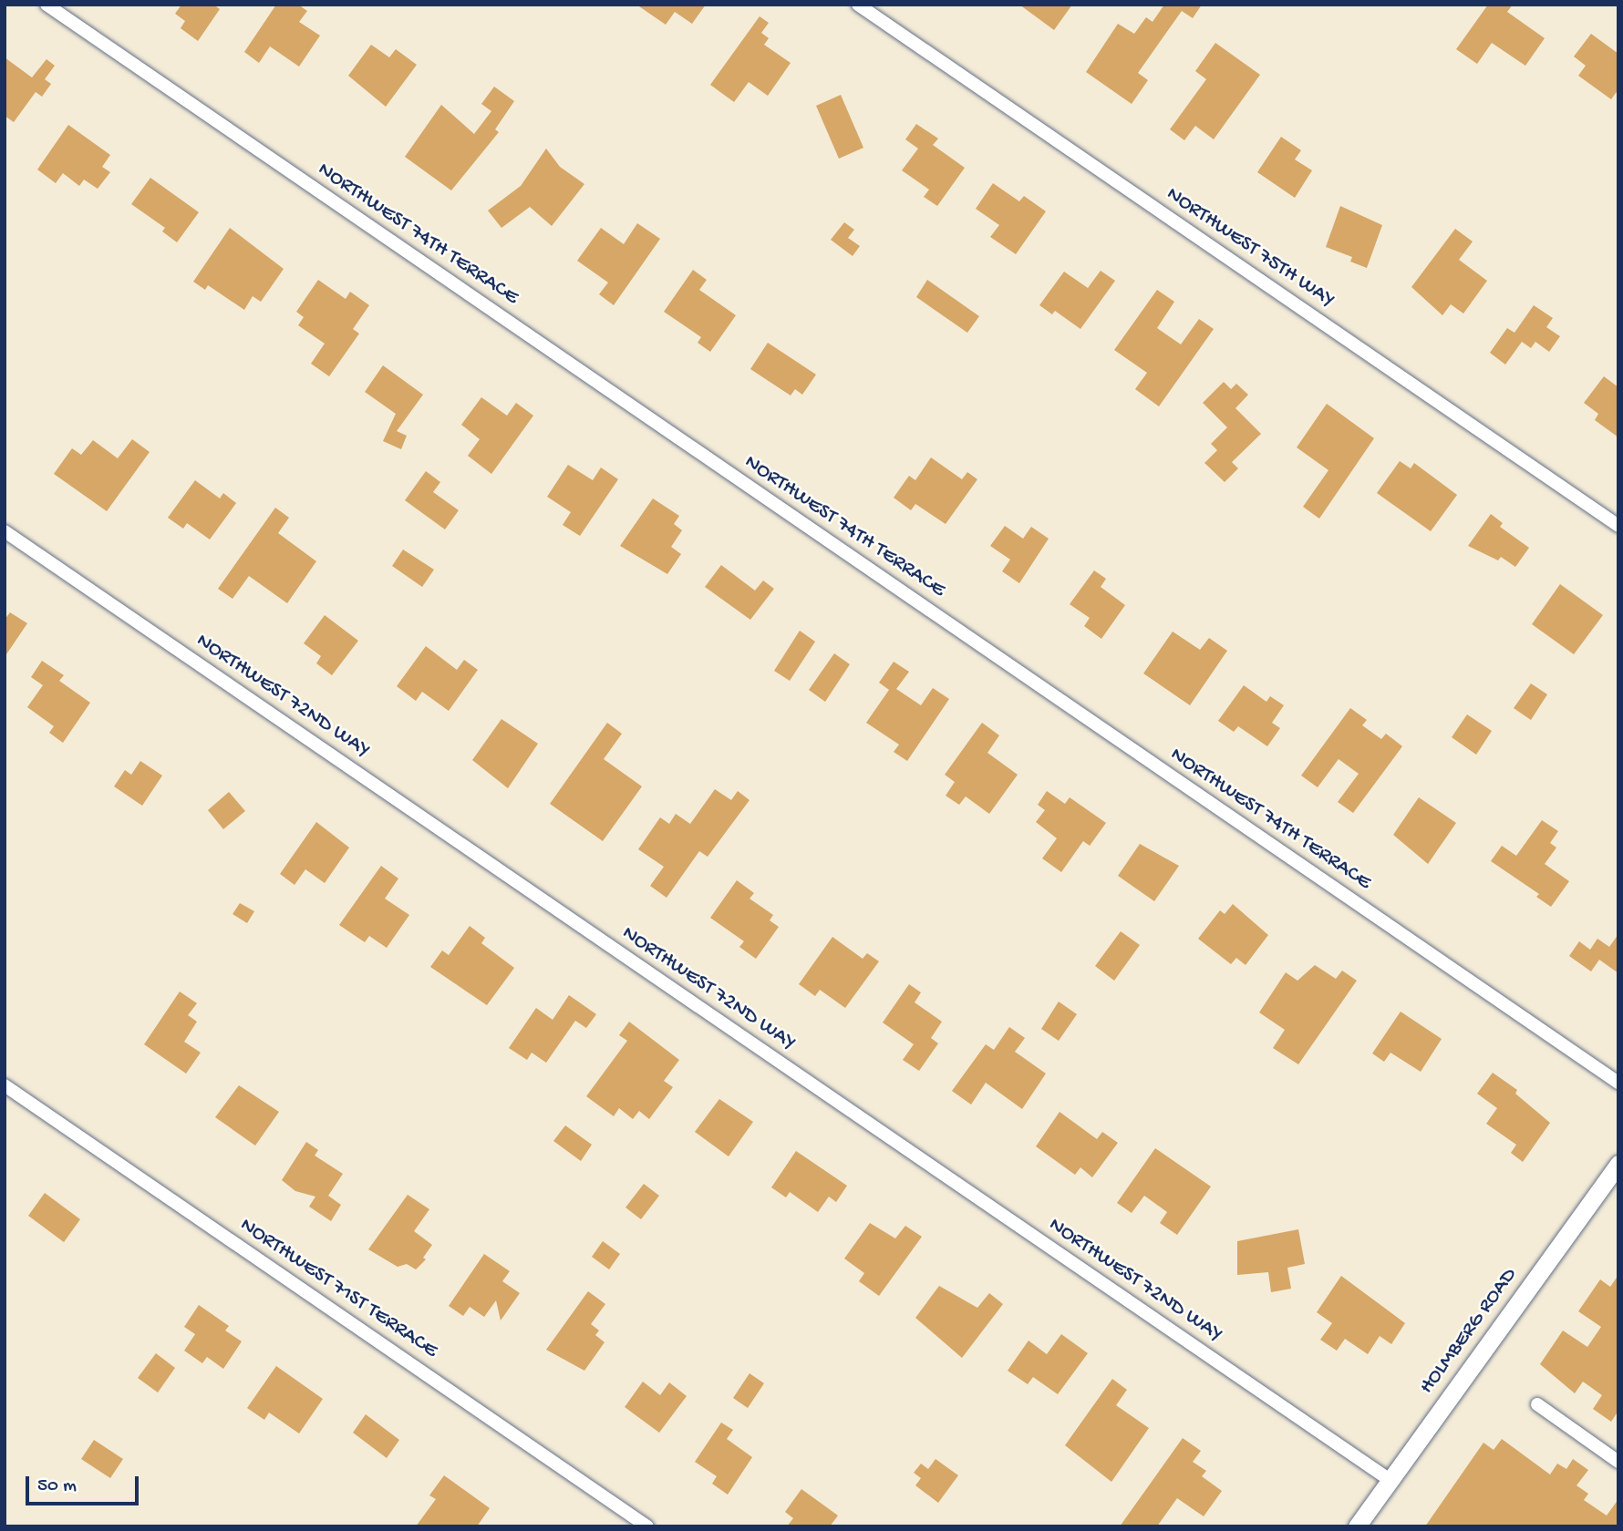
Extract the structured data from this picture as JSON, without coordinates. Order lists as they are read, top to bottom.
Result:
{
  "streets": {
    "street": [
      "NORTHWEST 74TH TERRACE",
      "NORTHWEST 75TH WAY",
      "NORTHWEST 72ND WAY",
      "NORTHWEST 71ST TERRACE",
      "HOLMBERG ROAD"
    ]
  },
  "crossings": [
    ["NORTHWEST 72ND WAY", "HOLMBERG ROAD"]
  ],
  "scale_bar": "50 m"
}
